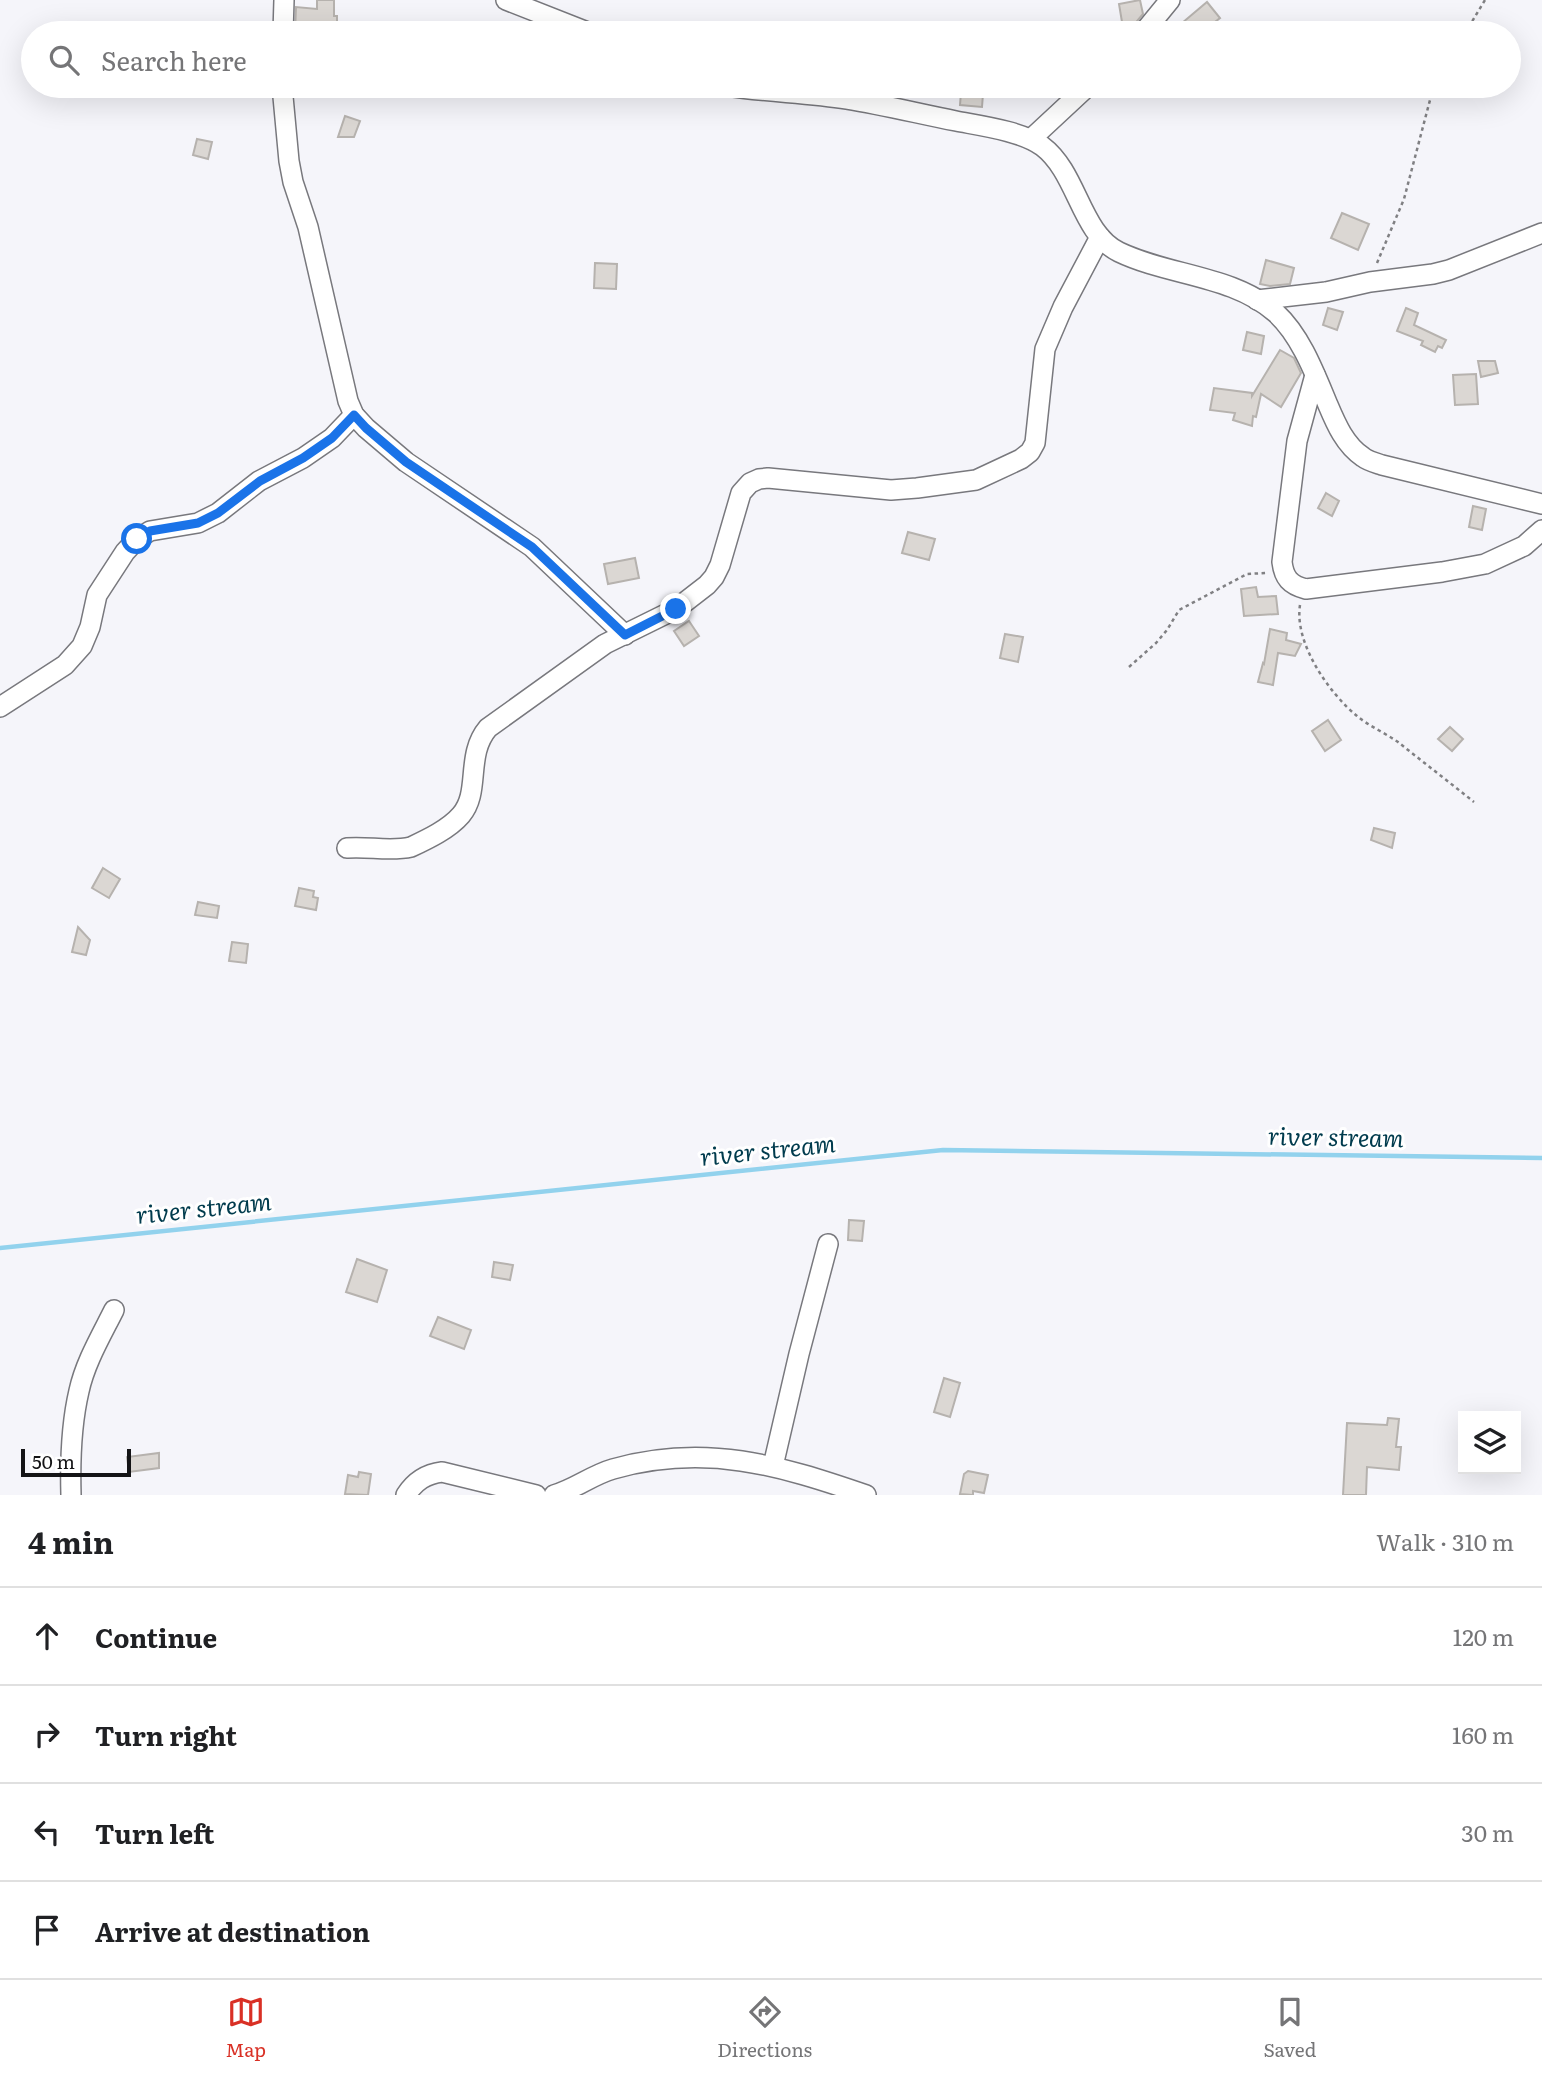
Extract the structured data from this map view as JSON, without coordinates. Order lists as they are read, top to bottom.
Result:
{
  "water": ["river stream"],
  "scale_bar": "50 m",
  "page": {
    "search": "Search here",
    "scale": "50 m",
    "heading": ["4 min", "Walk · 310 m"],
    "list": [
      ["Continue", "120 m"],
      ["Turn right", "160 m"],
      ["Turn left", "30 m"],
      "Arrive at destination"
    ],
    "nav": ["Map", "Directions", "Saved"]
  }
}
